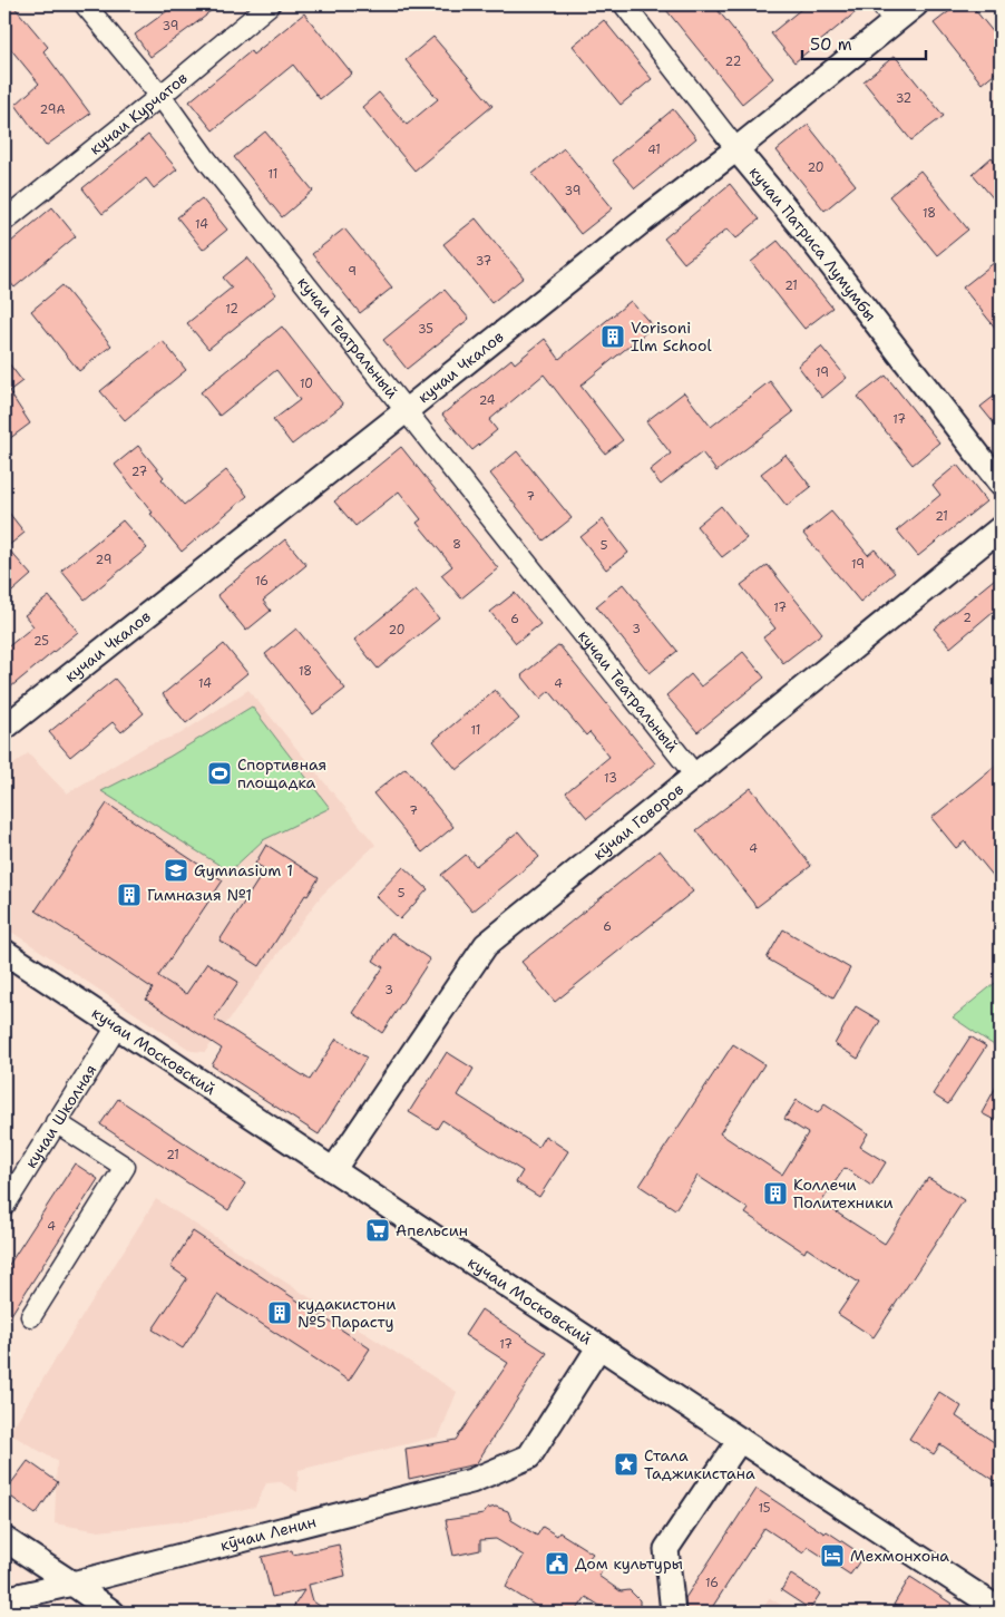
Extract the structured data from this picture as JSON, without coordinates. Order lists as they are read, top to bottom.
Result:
{
  "streets": {
    "street": [
      "кучаи Курчатов",
      "кучаи Патриса Лумумбы",
      "кучаи Театральный",
      "кучаи Чкалов",
      "кӯчаи Говоров",
      "кучаи Московский",
      "кучаи Школная",
      "кӯчаи Ленин"
    ]
  },
  "crossings": [
    ["кучаи Курчатов", "кучаи Театральный"],
    ["кучаи Патриса Лумумбы", "кучаи Чкалов"],
    ["кучаи Театральный", "кучаи Чкалов"],
    ["кучаи Театральный", "кӯчаи Говоров"],
    ["кӯчаи Говоров", "кучаи Московский"],
    ["кучаи Московский", "кучаи Школная"],
    ["кучаи Московский", "кӯчаи Ленин"]
  ],
  "places": {
    "building": [
      "Vorisoni Ilm School",
      "Гимназия №1",
      "Коллечи Политехники",
      "кудакистони №5 Парасту"
    ],
    "sports": ["Спортивная площадка"],
    "school or university": ["Gymnasium 1"],
    "supermarket": ["Апельсин"],
    "place": ["Стала Таджикистана"],
    "hotel": ["Мехмонхона"],
    "public building": ["Дом культуры"]
  },
  "house_numbers": [
    "39",
    "22",
    "32",
    "29А",
    "41",
    "20",
    "11",
    "39",
    "18",
    "14",
    "37",
    "9",
    "21",
    "12",
    "35",
    "19",
    "10",
    "24",
    "17",
    "27",
    "7",
    "21",
    "8",
    "5",
    "29",
    "19",
    "16",
    "17",
    "2",
    "6",
    "3",
    "20",
    "25",
    "18",
    "14",
    "4",
    "11",
    "13",
    "7",
    "4",
    "5",
    "6",
    "3",
    "21",
    "4",
    "17",
    "15",
    "16"
  ],
  "scale_bar": "50 m"
}
